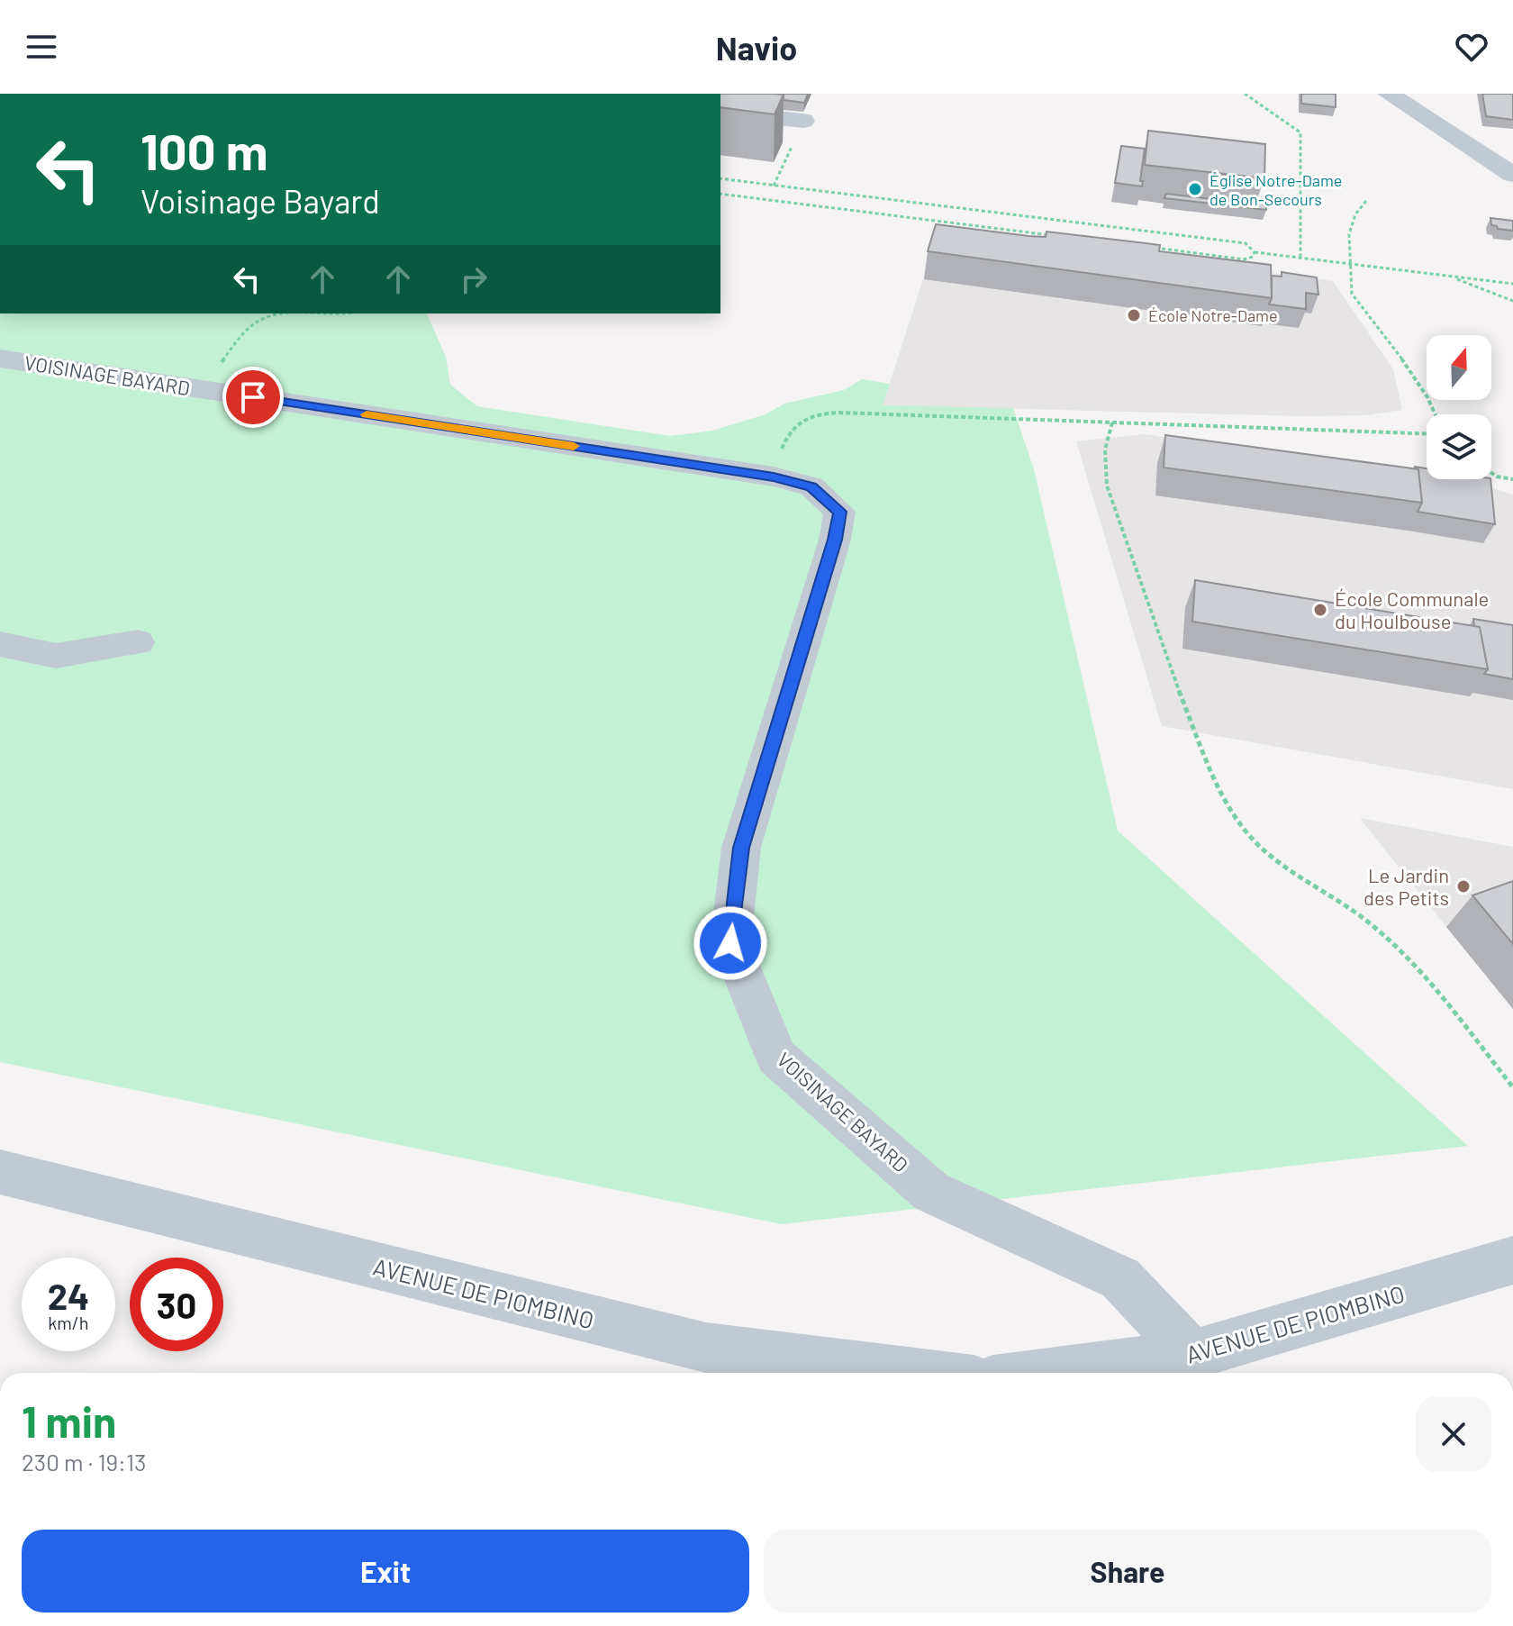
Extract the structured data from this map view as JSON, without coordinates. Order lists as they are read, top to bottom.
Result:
{
  "streets": {
    "street": ["VOISINAGE BAYARD", "AVENUE DE PIOMBINO"]
  },
  "crossings": [
    ["VOISINAGE BAYARD", "AVENUE DE PIOMBINO"]
  ],
  "places": [
    "Église Notre-Dame de Bon-Secours",
    "École Notre-Dame",
    "École Communale du Houlbouse",
    "Le Jardin des Petits"
  ],
  "north": "top",
  "page": {
    "header": "Navio",
    "turn": ["100 m", "Voisinage Bayard"],
    "speed": "24 km/h",
    "limit": "30",
    "heading": ["1 min", "230 m · 19:13"],
    "buttons": ["Exit", "Share"]
  }
}
